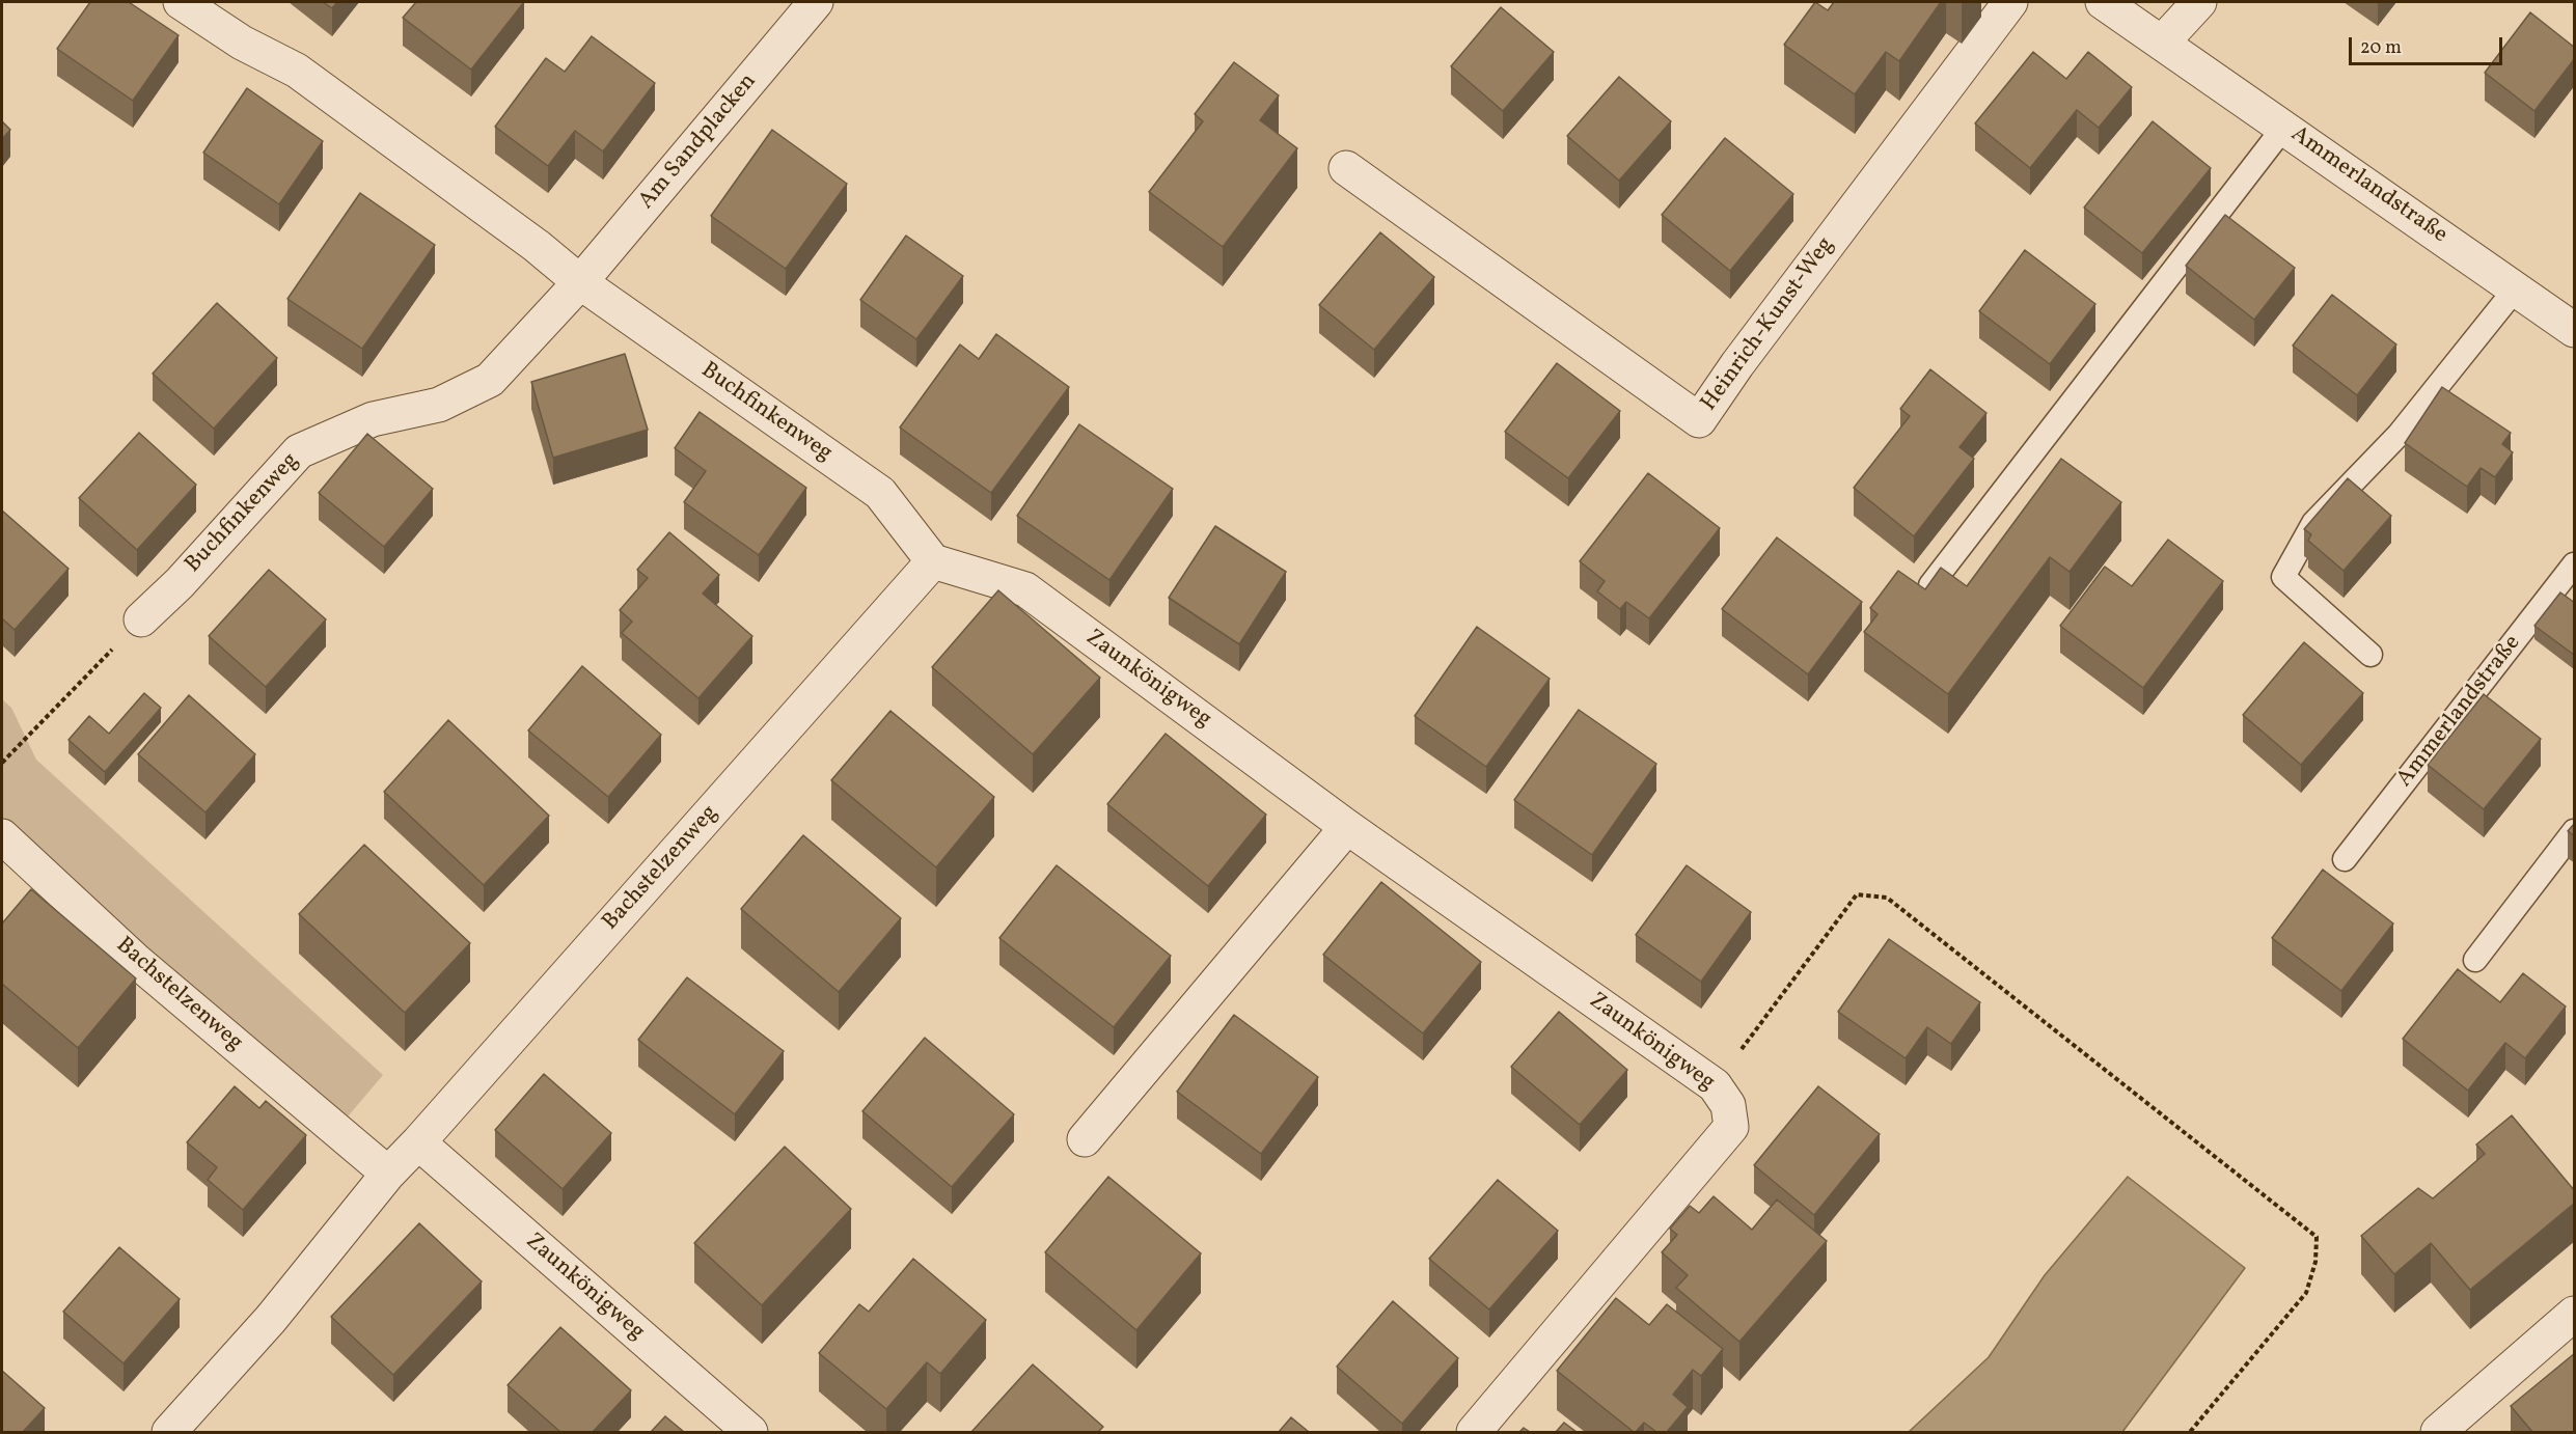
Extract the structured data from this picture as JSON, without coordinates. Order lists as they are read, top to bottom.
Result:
{
  "streets": {
    "street": [
      "Am Sandplacken",
      "Ammerlandstraße",
      "Heinrich-Kunst-Weg",
      "Buchfinkenweg",
      "Zaunkönigweg",
      "Bachstelzenweg"
    ]
  },
  "crossings": [
    ["Am Sandplacken", "Buchfinkenweg"],
    ["Buchfinkenweg", "Zaunkönigweg"],
    ["Buchfinkenweg", "Bachstelzenweg"],
    ["Zaunkönigweg", "Bachstelzenweg"]
  ],
  "scale_bar": "20 m"
}
